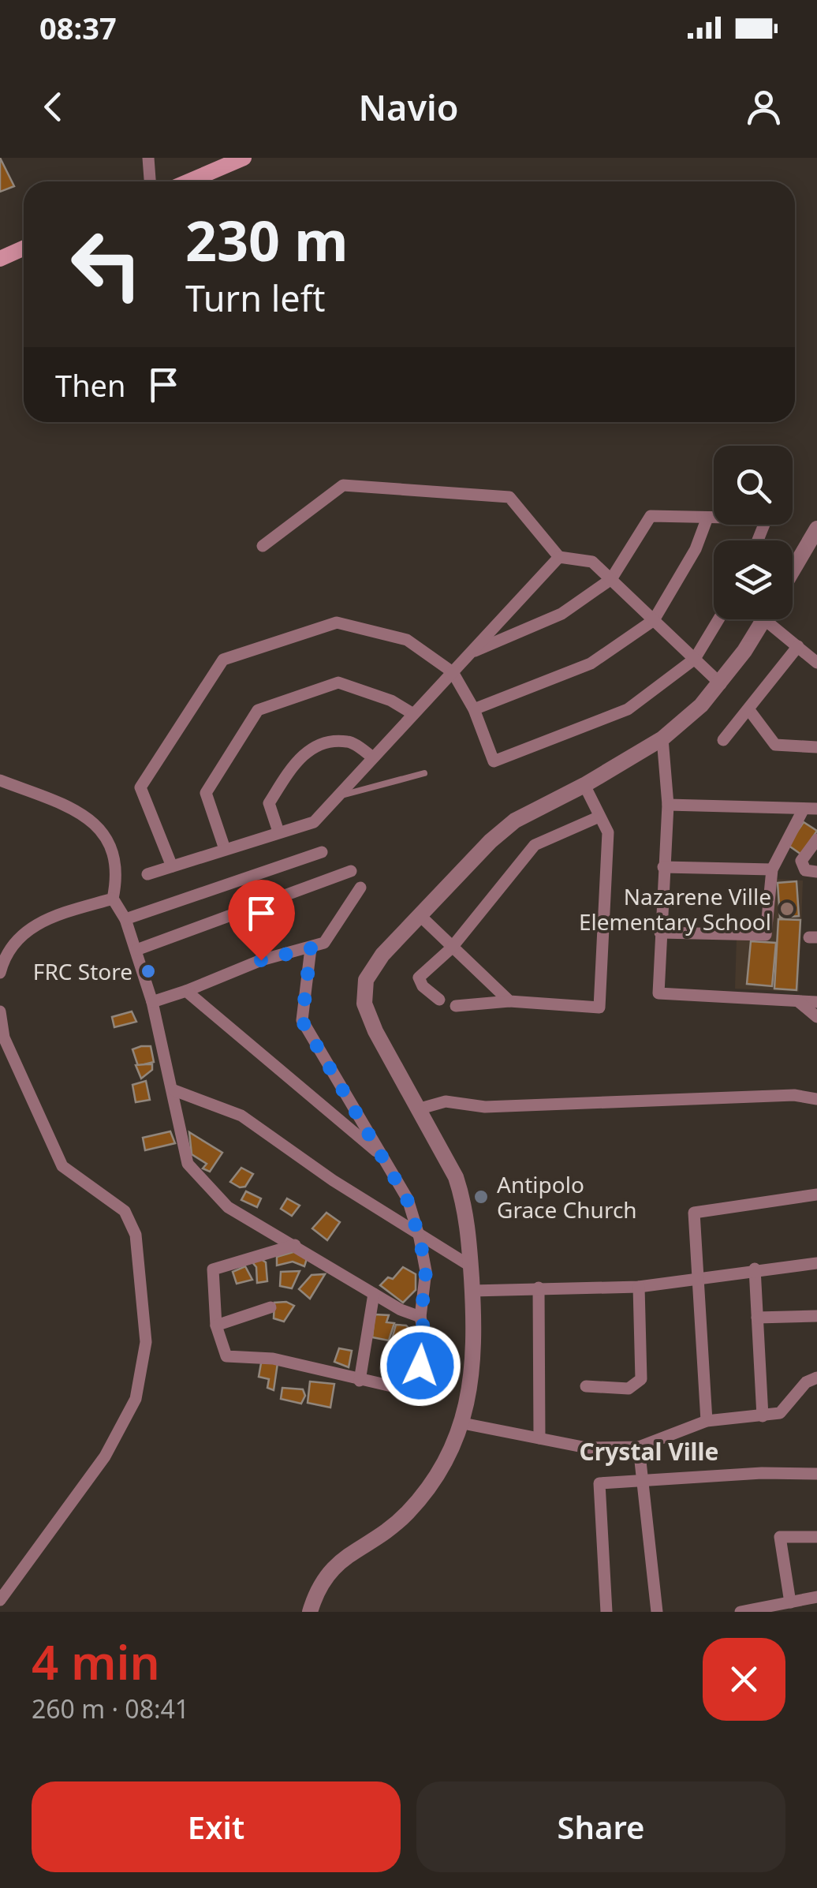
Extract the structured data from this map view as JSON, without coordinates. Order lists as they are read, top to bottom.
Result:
{
  "districts": ["Crystal Ville"],
  "places": ["Nazarene Ville Elementary School", "FRC Store", "Antipolo Grace Church"],
  "page": {
    "status": "08:37",
    "header": "Navio",
    "turn": ["230 m", "Turn left"],
    "then": "Then",
    "heading": ["4 min", "260 m · 08:41"],
    "buttons": ["Exit", "Share"]
  }
}
